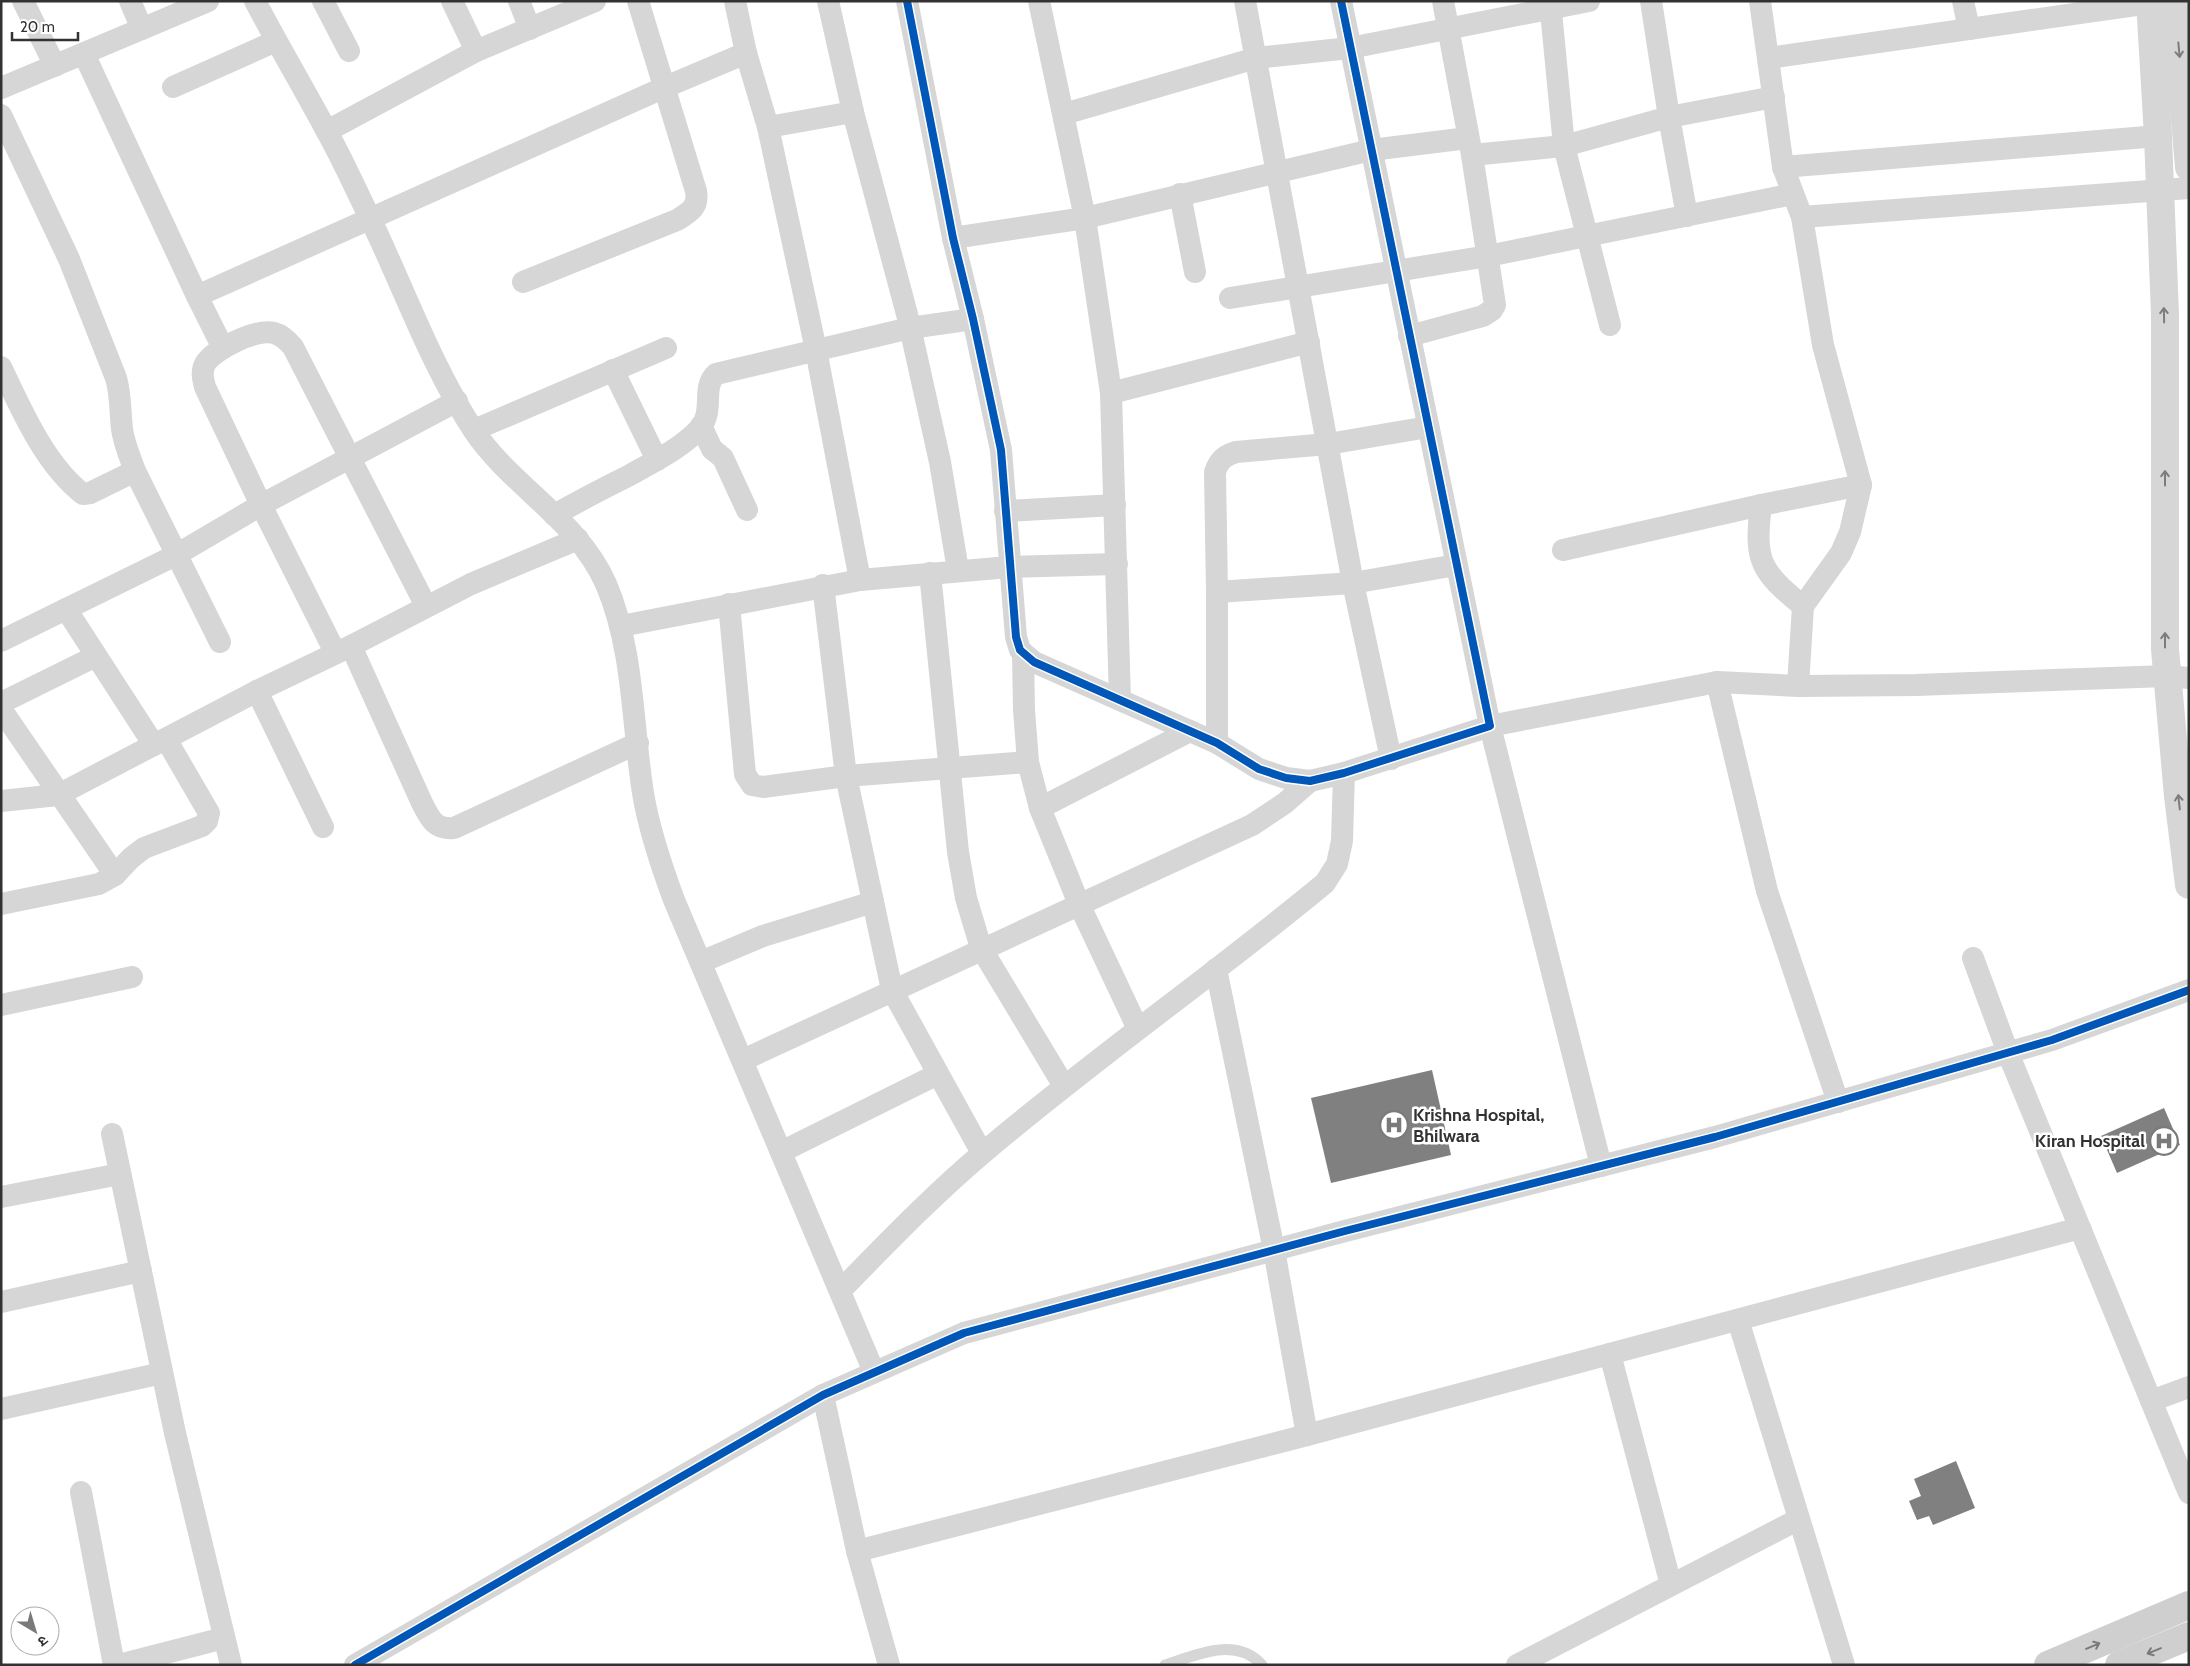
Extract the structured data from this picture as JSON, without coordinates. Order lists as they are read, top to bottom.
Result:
{
  "places": {
    "hospital": ["Krishna Hospital, Bhilwara", "Kiran Hospital"]
  },
  "scale_bar": "20 m",
  "north": "bottom right"
}
